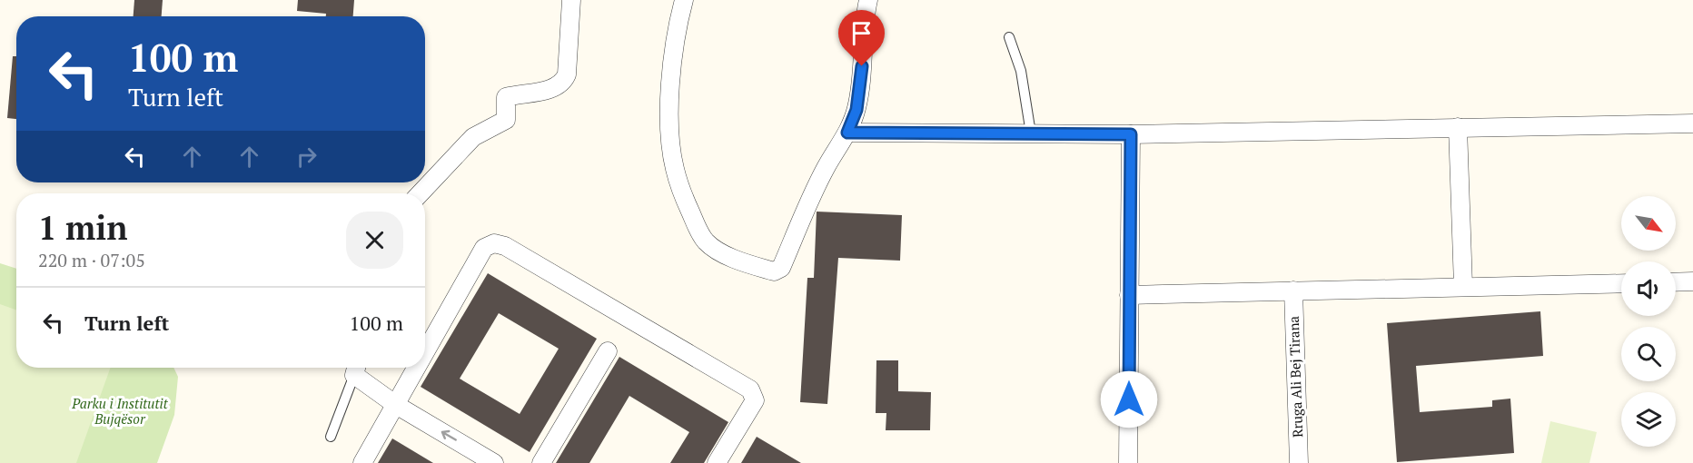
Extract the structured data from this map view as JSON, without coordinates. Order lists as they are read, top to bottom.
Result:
{
  "streets": {
    "street": ["Rruga Ali Bej Tirana"]
  },
  "parks": ["Parku i Institutit Bujqësor"],
  "north": "bottom right",
  "page": {
    "turn": ["100 m", "Turn left"],
    "heading": ["1 min", "220 m · 07:05"],
    "list": [
      {
        "name": "Turn left",
        "value": "100 m"
      }
    ]
  }
}
